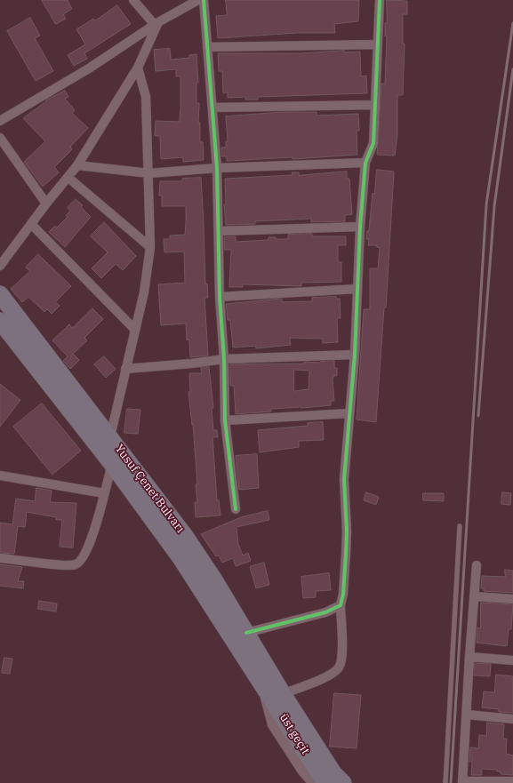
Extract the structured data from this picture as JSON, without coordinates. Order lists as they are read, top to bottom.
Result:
{
  "streets": {
    "highway": ["Yusuf Çenet Bulvarı", "üst geçit"]
  },
  "crossings": [
    ["Yusuf Çenet Bulvarı", "üst geçit"]
  ]
}
